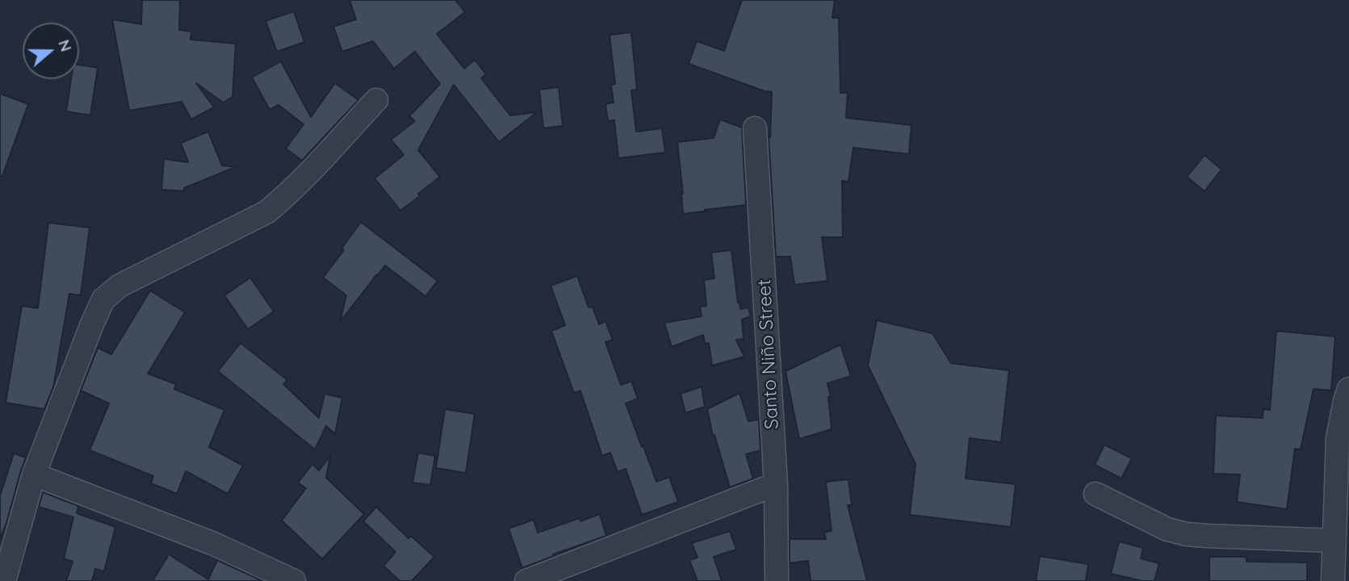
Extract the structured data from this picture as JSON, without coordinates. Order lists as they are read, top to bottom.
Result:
{
  "streets": {
    "street": ["Santo Niño Street"]
  },
  "north": "right"
}
